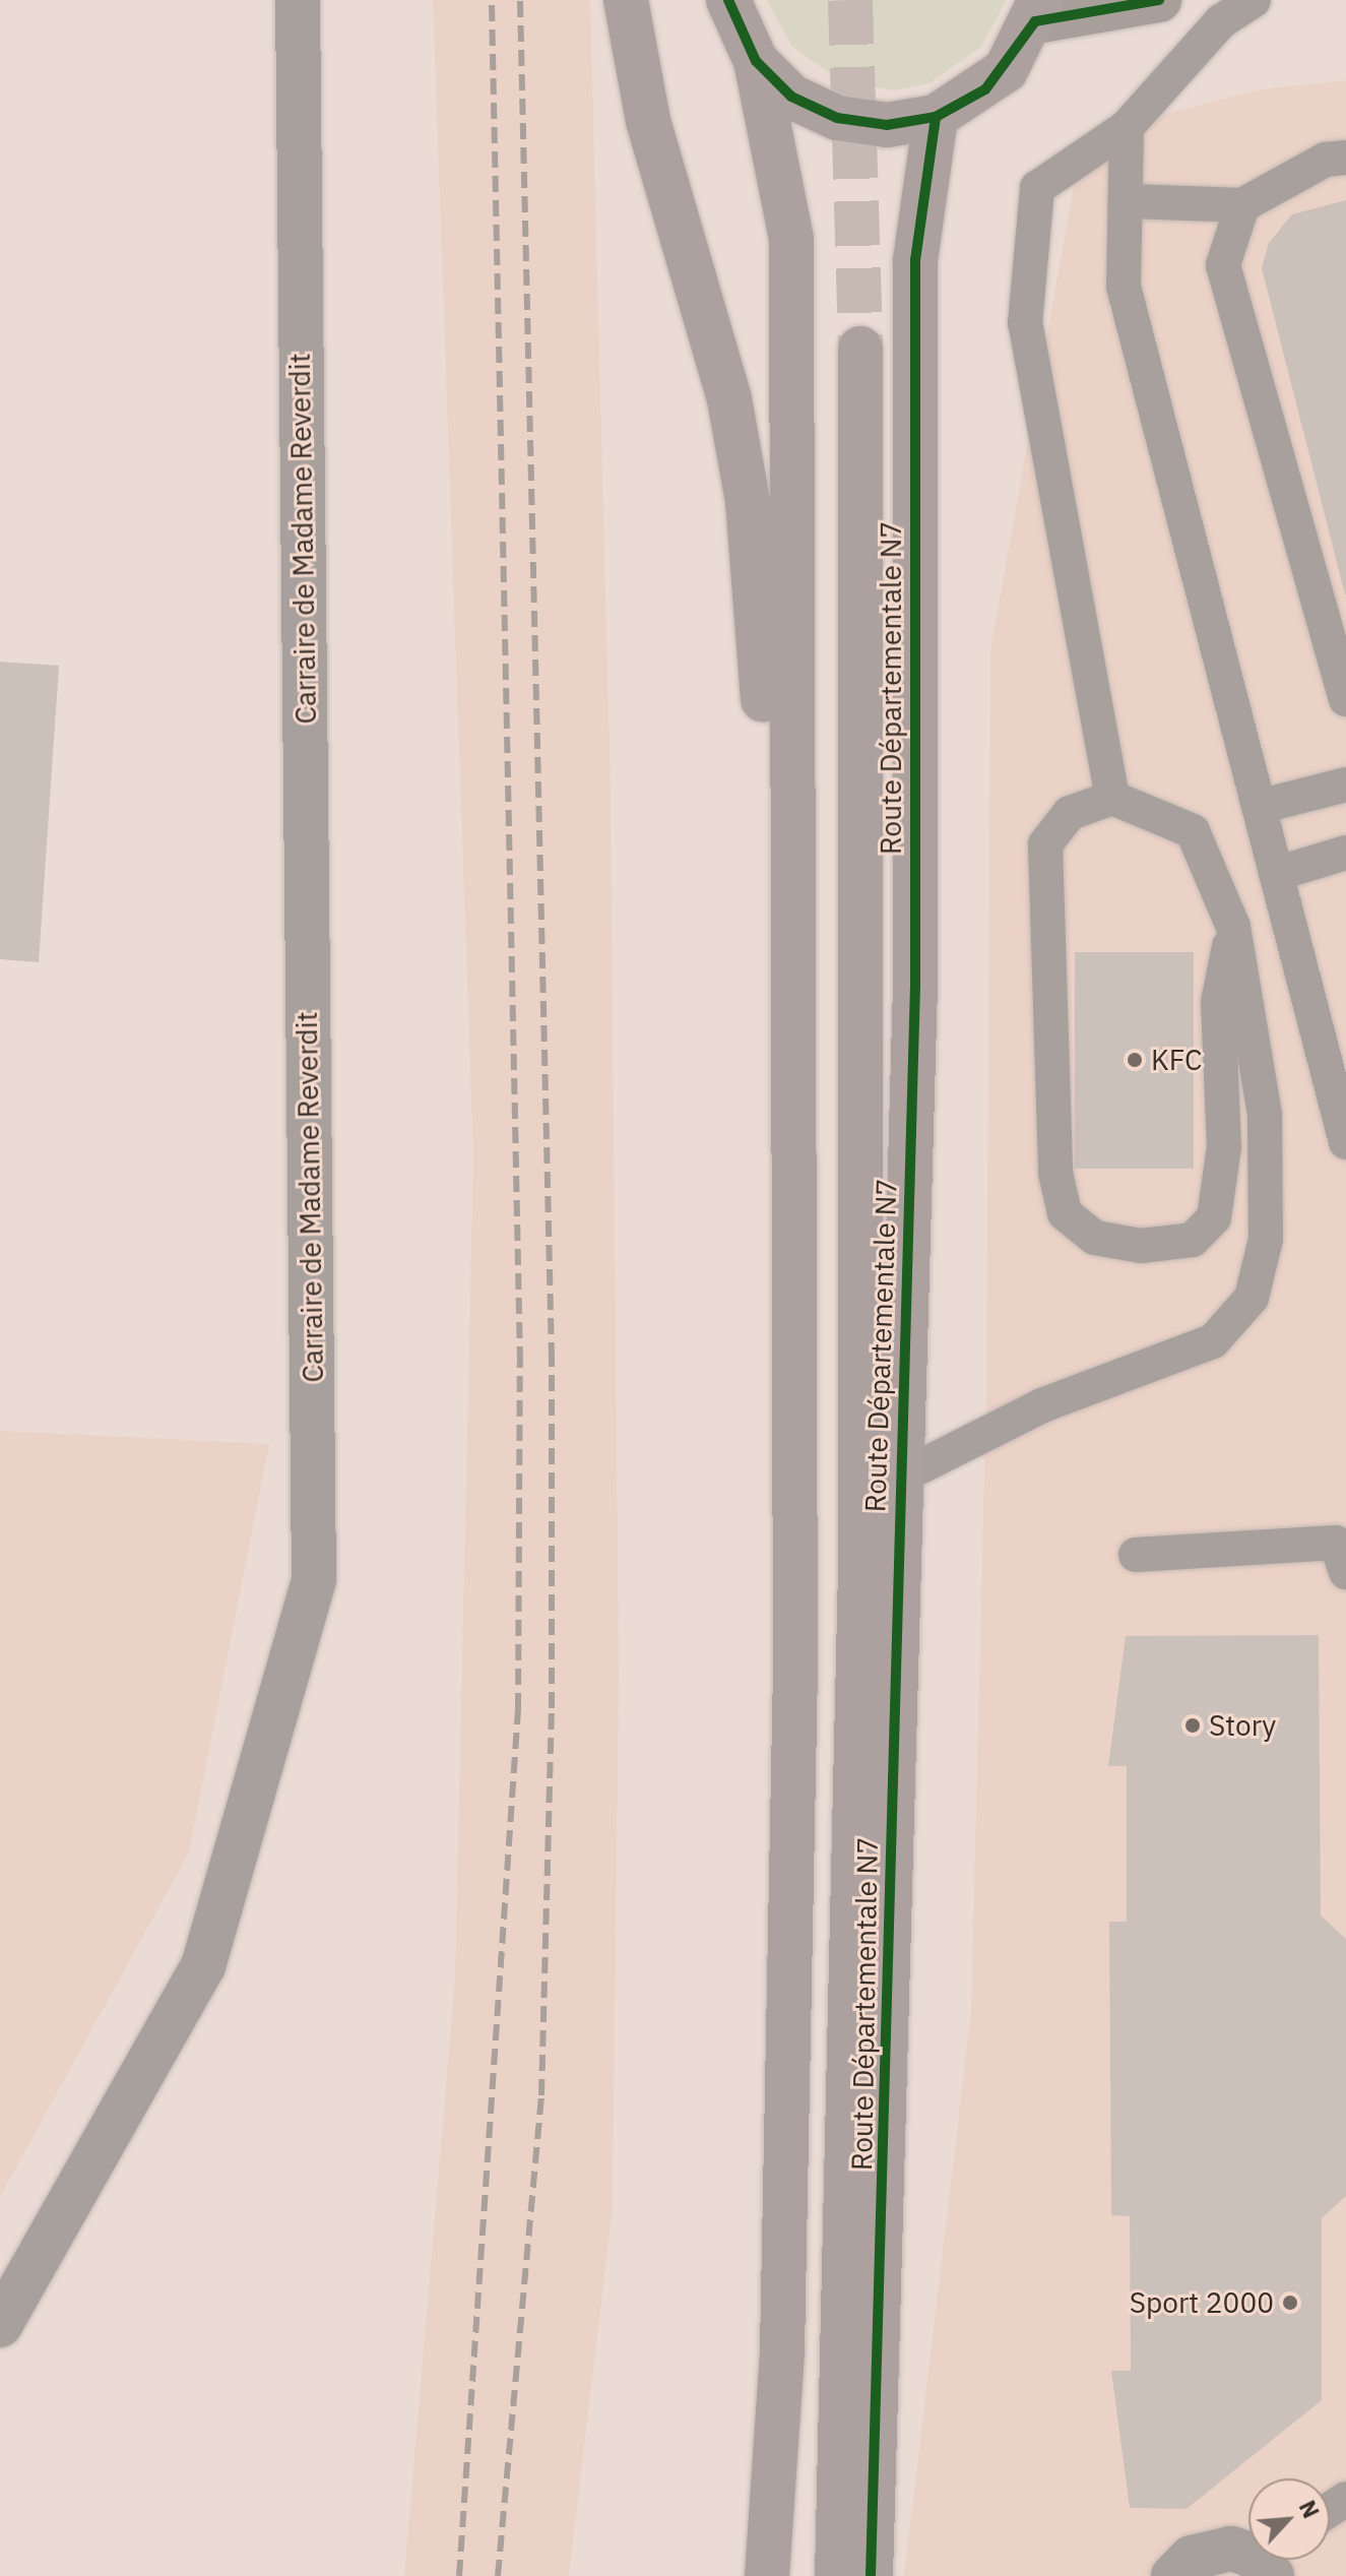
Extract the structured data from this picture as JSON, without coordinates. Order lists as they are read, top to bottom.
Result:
{
  "streets": {
    "main road": ["Route Départementale N7"],
    "street": ["Carraire de Madame Reverdit"]
  },
  "places": ["KFC", "Story", "Sport 2000"],
  "north": "top right"
}
